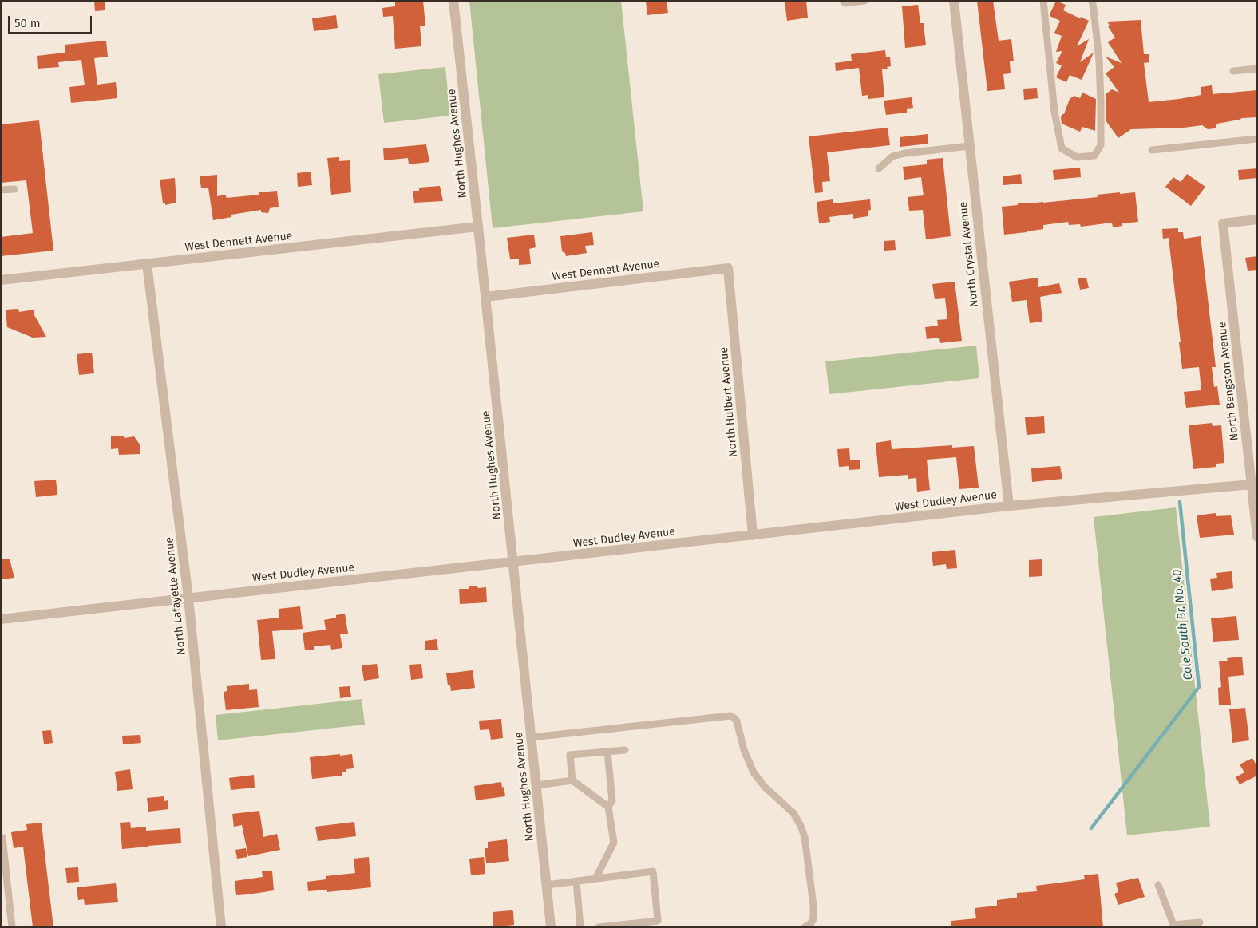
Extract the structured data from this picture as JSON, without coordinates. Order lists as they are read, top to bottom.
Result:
{
  "streets": {
    "street": [
      "North Hughes Avenue",
      "West Dennett Avenue",
      "North Crystal Avenue",
      "North Bengston Avenue",
      "North Hulbert Avenue",
      "West Dudley Avenue",
      "North Lafayette Avenue"
    ]
  },
  "crossings": [
    ["North Hughes Avenue", "West Dennett Avenue"],
    ["North Hughes Avenue", "West Dudley Avenue"],
    ["West Dennett Avenue", "North Hulbert Avenue"],
    ["West Dennett Avenue", "North Lafayette Avenue"],
    ["North Crystal Avenue", "West Dudley Avenue"],
    ["North Bengston Avenue", "West Dudley Avenue"],
    ["North Hulbert Avenue", "West Dudley Avenue"],
    ["West Dudley Avenue", "North Lafayette Avenue"]
  ],
  "water": ["Cole South Br. No. 40"],
  "scale_bar": "50 m"
}
